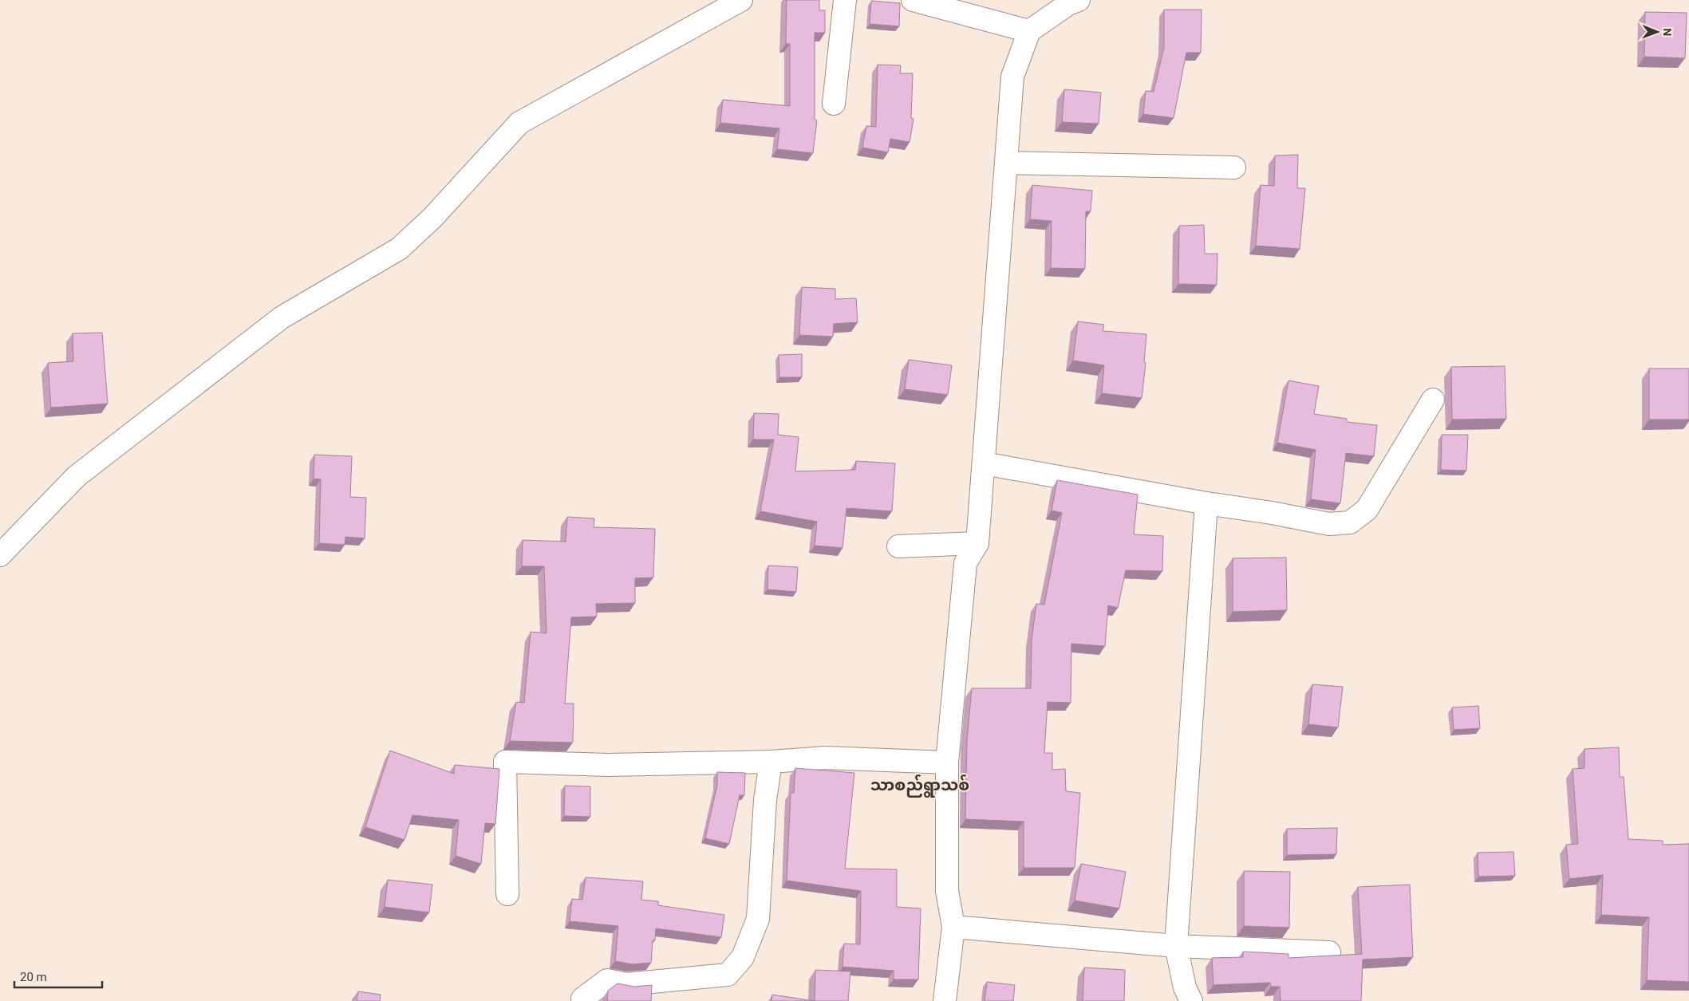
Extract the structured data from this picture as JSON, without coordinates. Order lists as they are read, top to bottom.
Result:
{
  "districts": ["သာစည်ရွာသစ်"],
  "scale_bar": "20 m",
  "north": "right"
}
